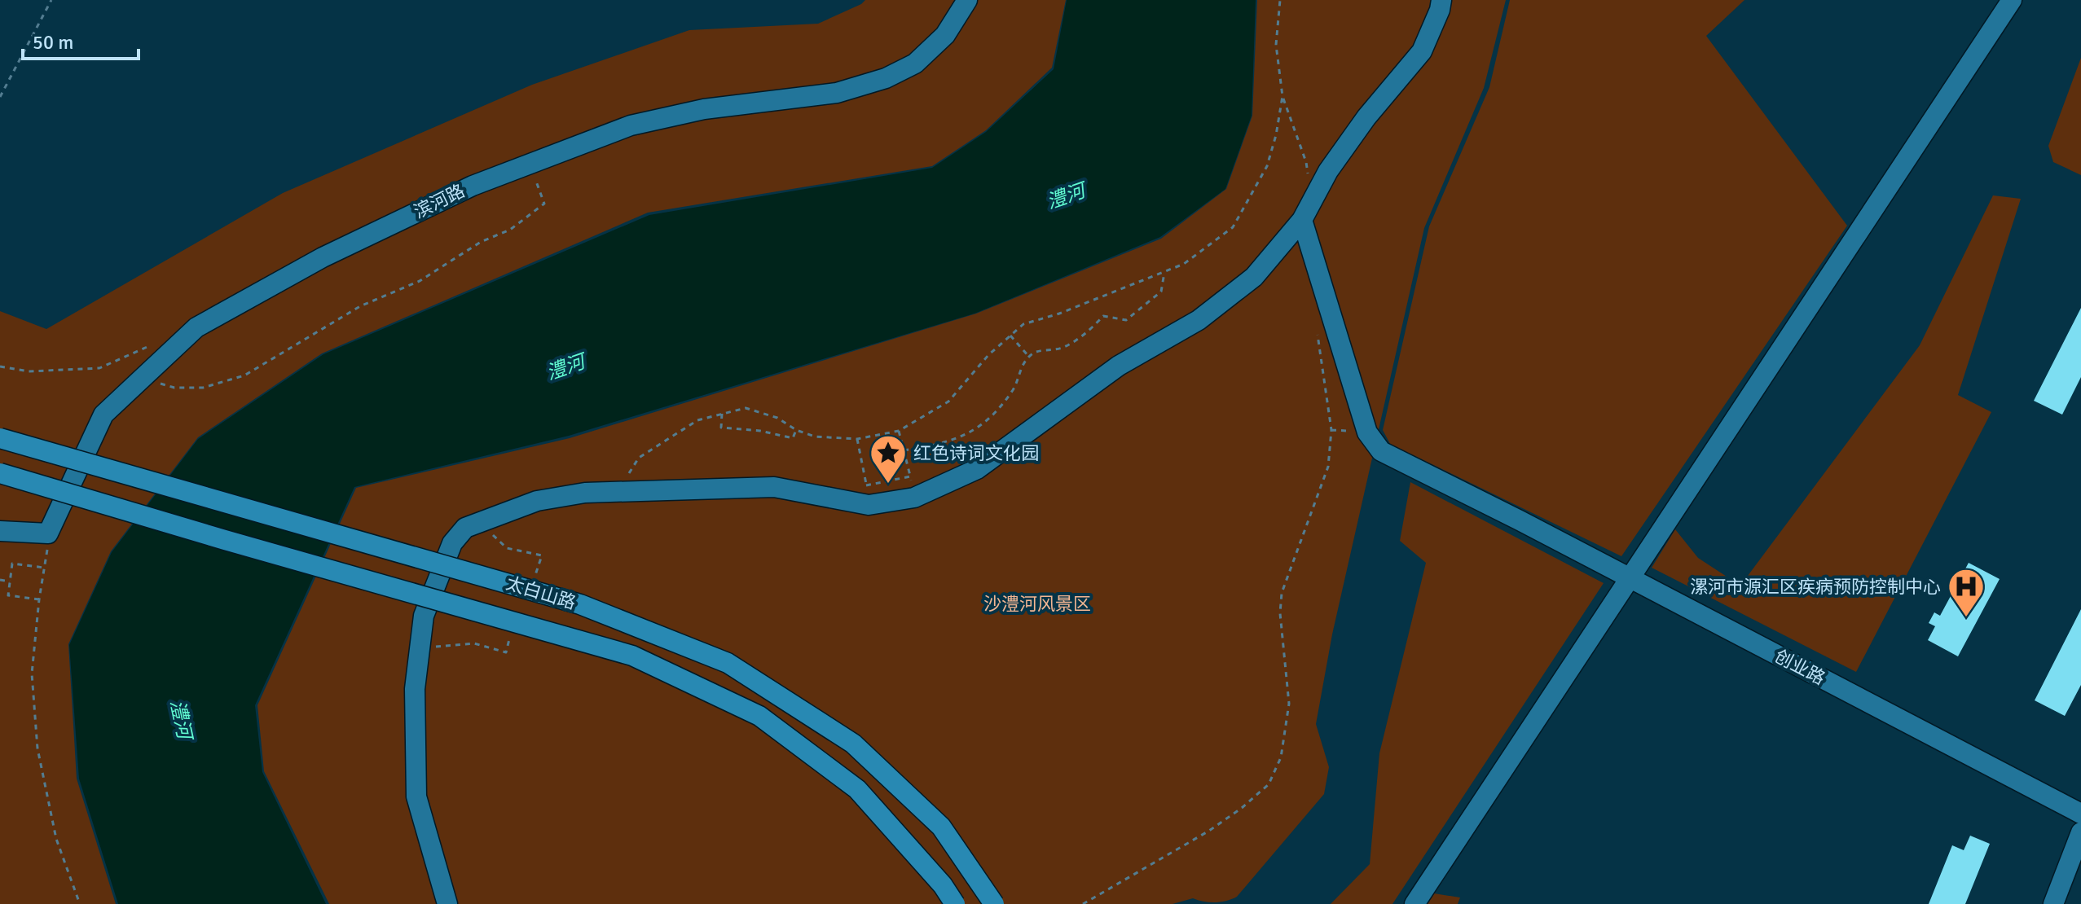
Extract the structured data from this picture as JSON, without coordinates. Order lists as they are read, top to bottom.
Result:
{
  "streets": {
    "main road": ["太白山路"],
    "street": ["滨河路", "创业路"]
  },
  "water": ["澧河"],
  "parks": ["沙澧河风景区"],
  "places": {
    "place": ["红色诗词文化园"],
    "hospital": ["漯河市源汇区疾病预防控制中心"]
  },
  "scale_bar": "50 m"
}
